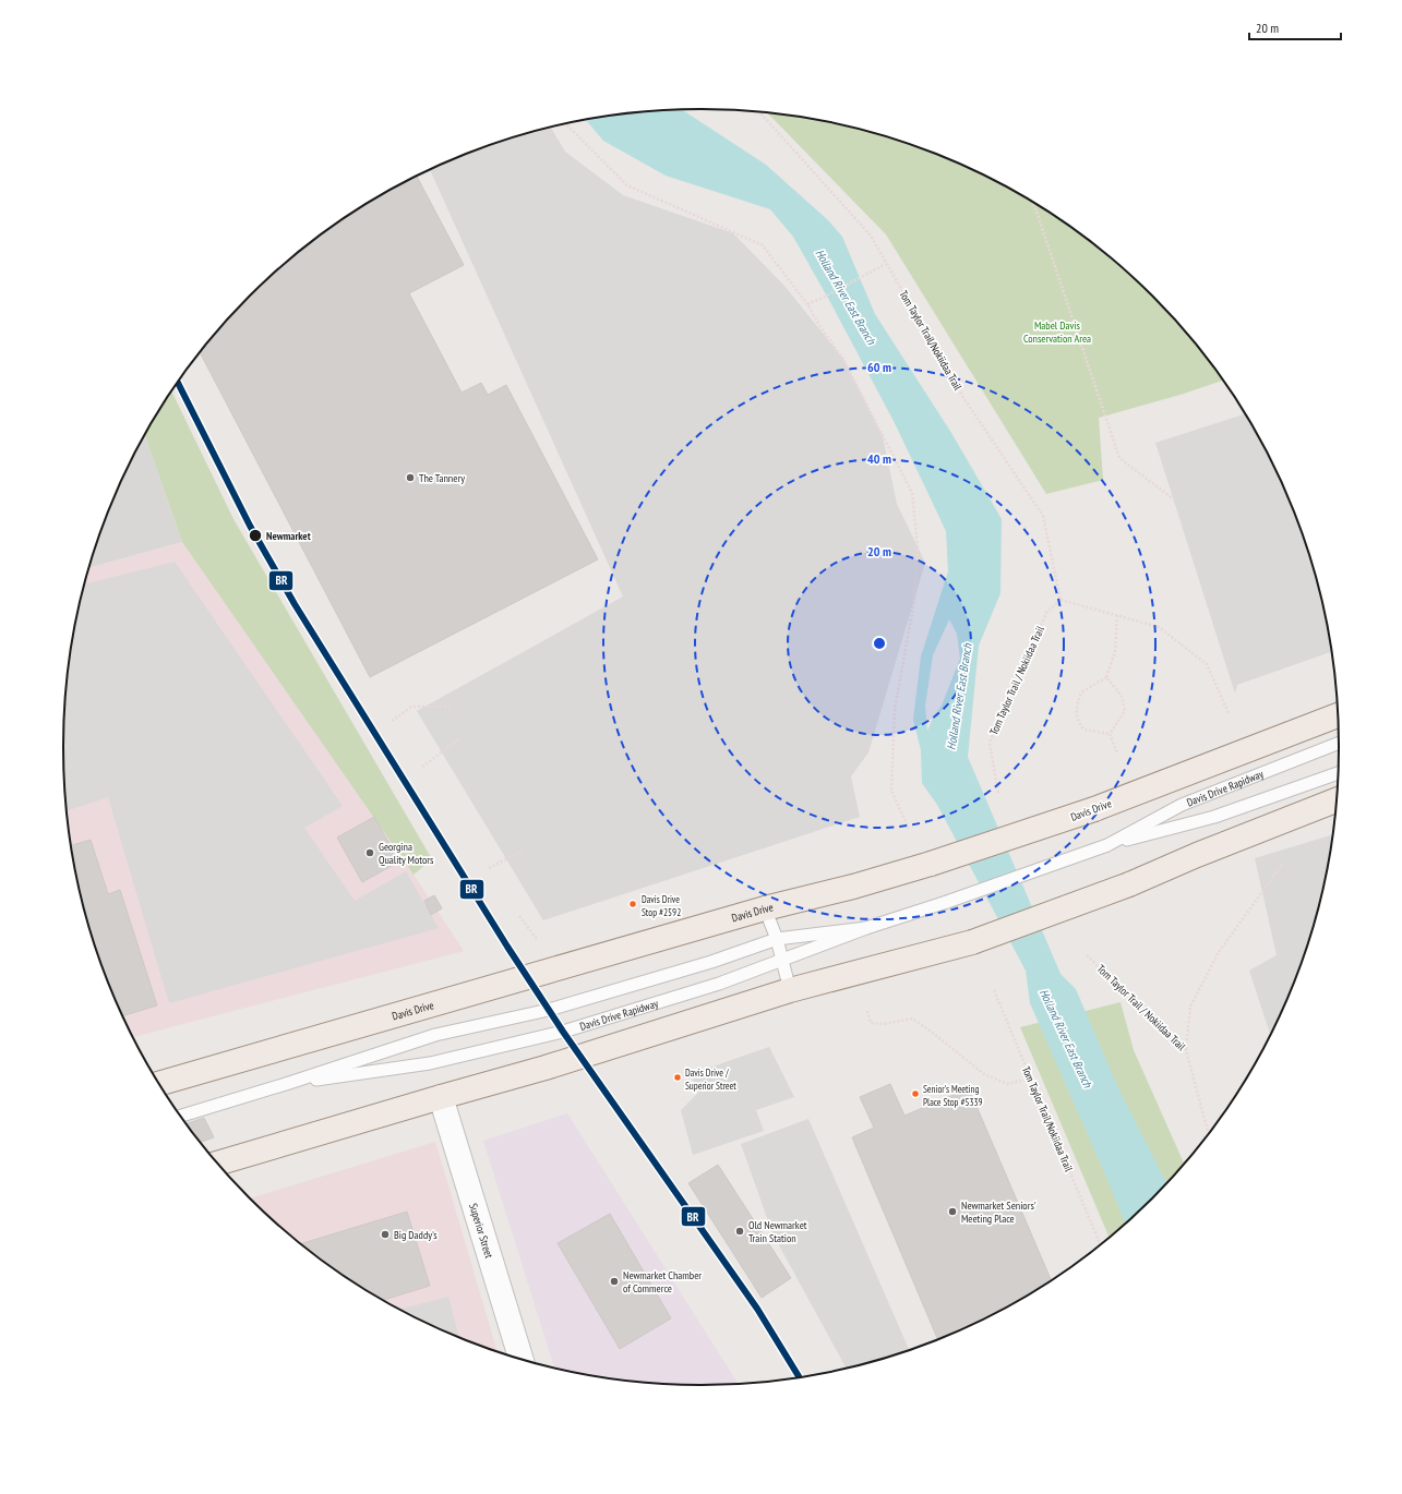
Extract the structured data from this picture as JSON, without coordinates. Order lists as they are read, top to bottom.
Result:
{
  "streets": {
    "main road": ["Davis Drive"],
    "street": ["Superior Street"],
    "lane": ["Davis Drive Rapidway"],
    "path": ["Tom Taylor Trail/Nokiidaa Trail", "Tom Taylor Trail / Nokiidaa Trail"]
  },
  "crossings": [
    ["Tom Taylor Trail/Nokiidaa Trail", "Tom Taylor Trail / Nokiidaa Trail"]
  ],
  "water": ["Holland River East Branch"],
  "parks": ["Mabel Davis Conservation Area"],
  "places": [
    "The Tannery",
    "Newmarket",
    "Georgina Quality Motors",
    "Davis Drive Stop #2592",
    "Davis Drive / Superior Street",
    "Senior's Meeting Place Stop #5339",
    "Newmarket Seniors' Meeting Place",
    "Old Newmarket Train Station",
    "Big Daddy's",
    "Newmarket Chamber of Commerce"
  ],
  "lines": ["transit line BR"],
  "scale_bar": "20 m",
  "rings": ["60 m", "40 m", "20 m"]
}
